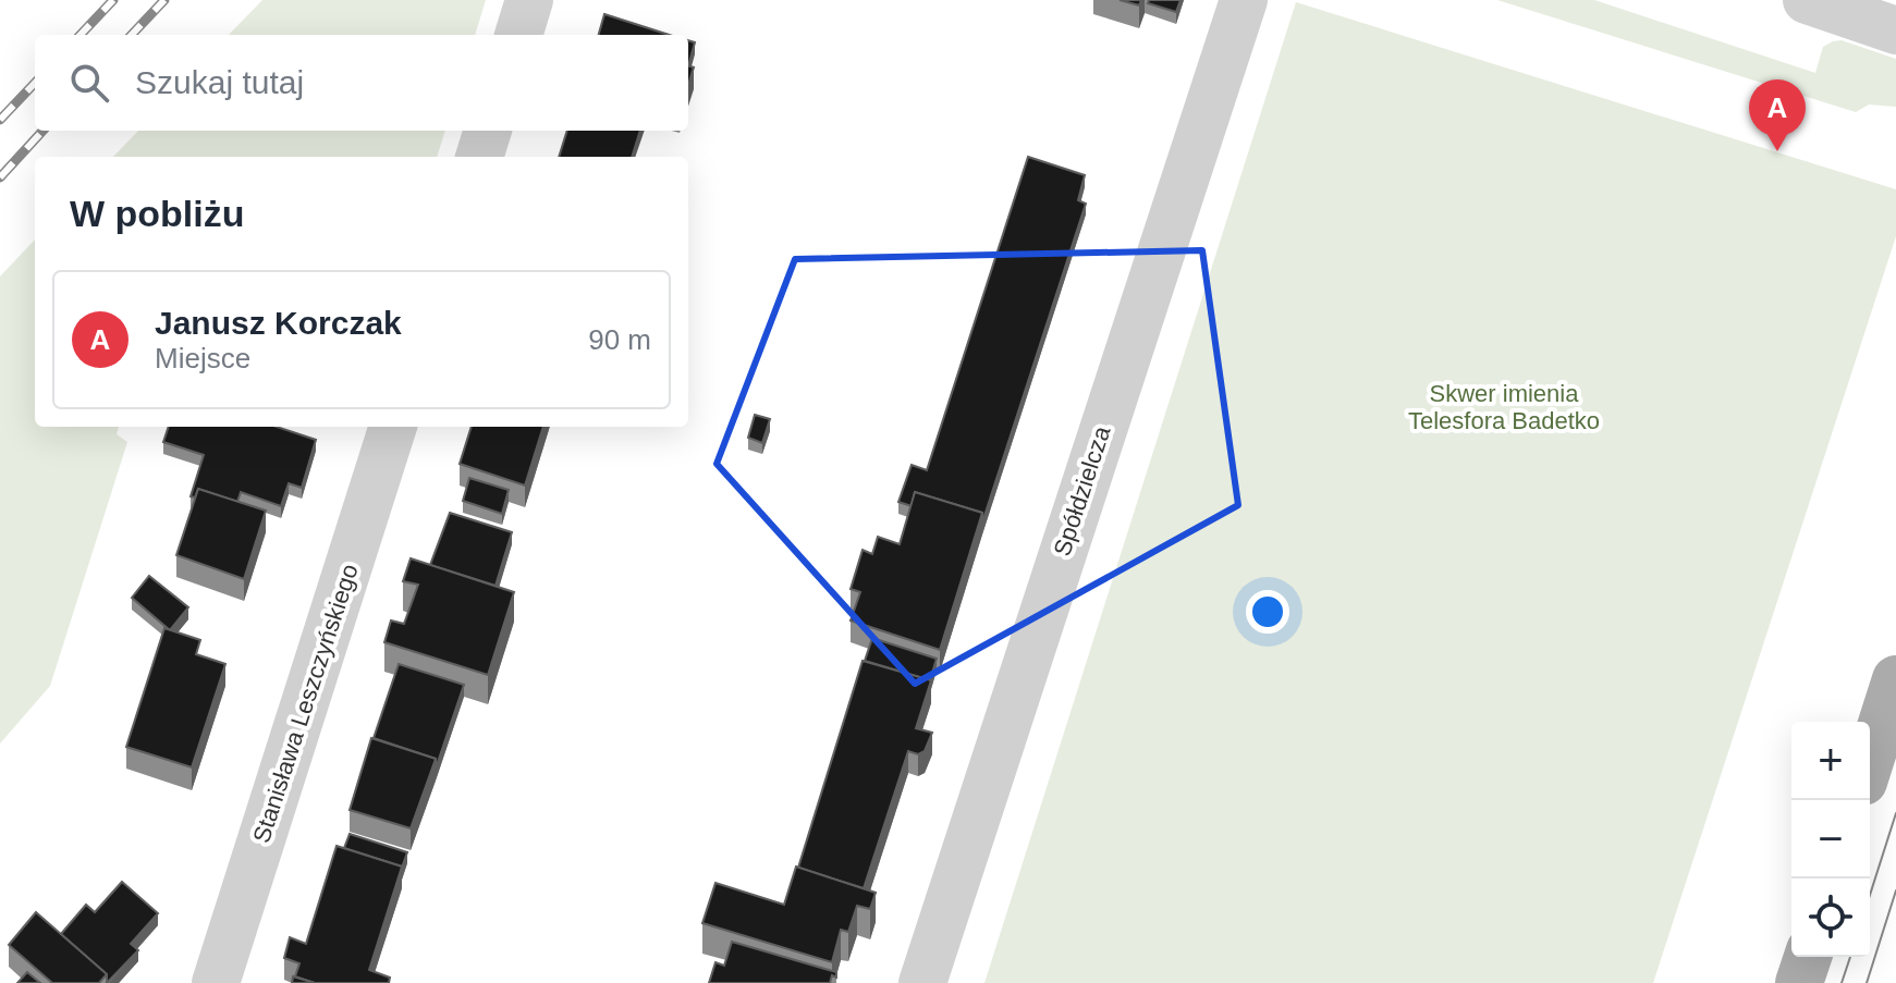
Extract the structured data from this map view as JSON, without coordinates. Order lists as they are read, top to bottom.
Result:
{
  "streets": {
    "street": ["Spółdzielcza", "Stanisława Leszczyńskiego"]
  },
  "parks": ["Skwer imienia Telesfora Badetko"],
  "page": {
    "search": "Szukaj tutaj",
    "pins": "A",
    "heading": "W pobliżu",
    "list": [
      {
        "mark": "A",
        "name": "Janusz Korczak",
        "note": "Miejsce",
        "value": "90 m"
      }
    ],
    "map_buttons": ["+", "−"]
  }
}
